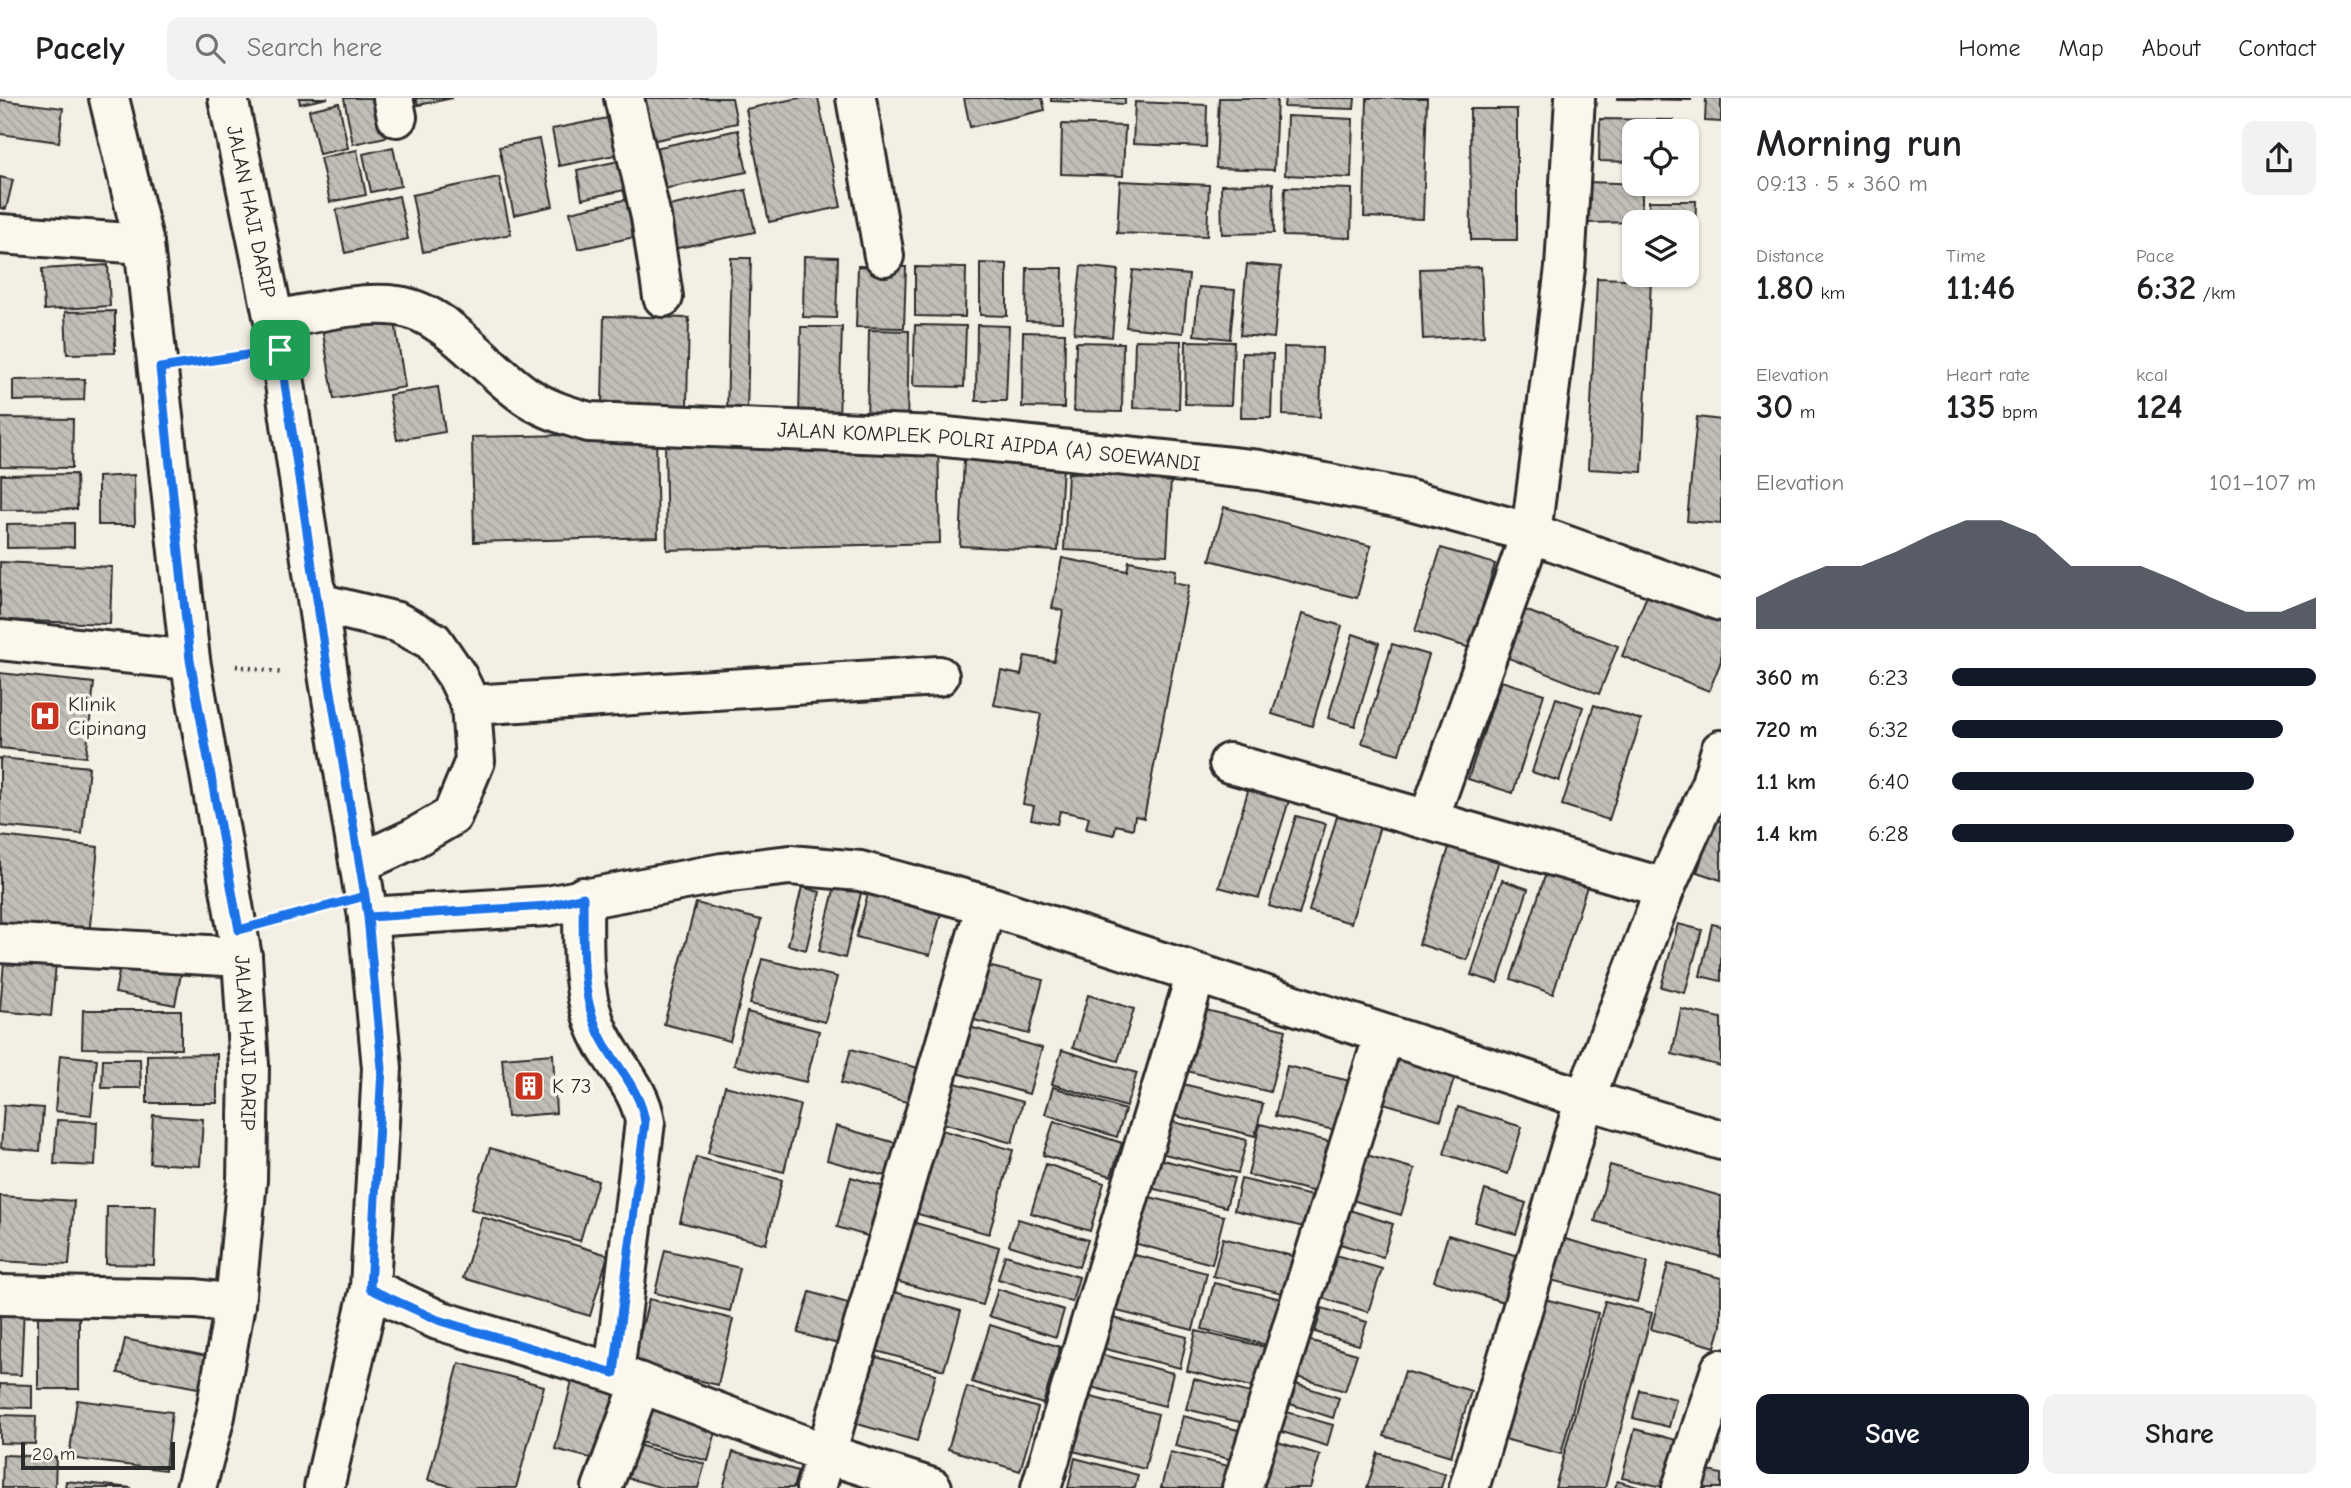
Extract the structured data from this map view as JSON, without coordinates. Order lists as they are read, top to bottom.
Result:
{
  "streets": {
    "street": ["JALAN HAJI DARIP", "JALAN KOMPLEK POLRI AIPDA (A) SOEWANDI"]
  },
  "crossings": [
    ["JALAN HAJI DARIP", "JALAN KOMPLEK POLRI AIPDA (A) SOEWANDI"]
  ],
  "places": {
    "hospital": ["Klinik Cipinang"],
    "building": ["K 73"]
  },
  "scale_bar": "20 m",
  "page": {
    "header": "Pacely",
    "search": "Search here",
    "nav": [
      "Home",
      "Map",
      "About",
      "Contact"
    ],
    "heading": ["Morning run", "09:13 · 5 × 360 m"],
    "stats": [
      ["Distance", "1.80 km"],
      ["Time", "11:46"],
      ["Pace", "6:32 /km"],
      ["Elevation", "30 m"],
      ["Heart rate", "135 bpm"],
      ["kcal", "124"]
    ],
    "chart": ["Elevation", "101–107 m"],
    "list": [
      {
        "name": "360 m",
        "note": "6:23"
      },
      {
        "name": "720 m",
        "note": "6:32"
      },
      {
        "name": "1.1 km",
        "note": "6:40"
      },
      {
        "name": "1.4 km",
        "note": "6:28"
      }
    ],
    "buttons": ["Save", "Share"],
    "scale": "20 m"
  }
}
